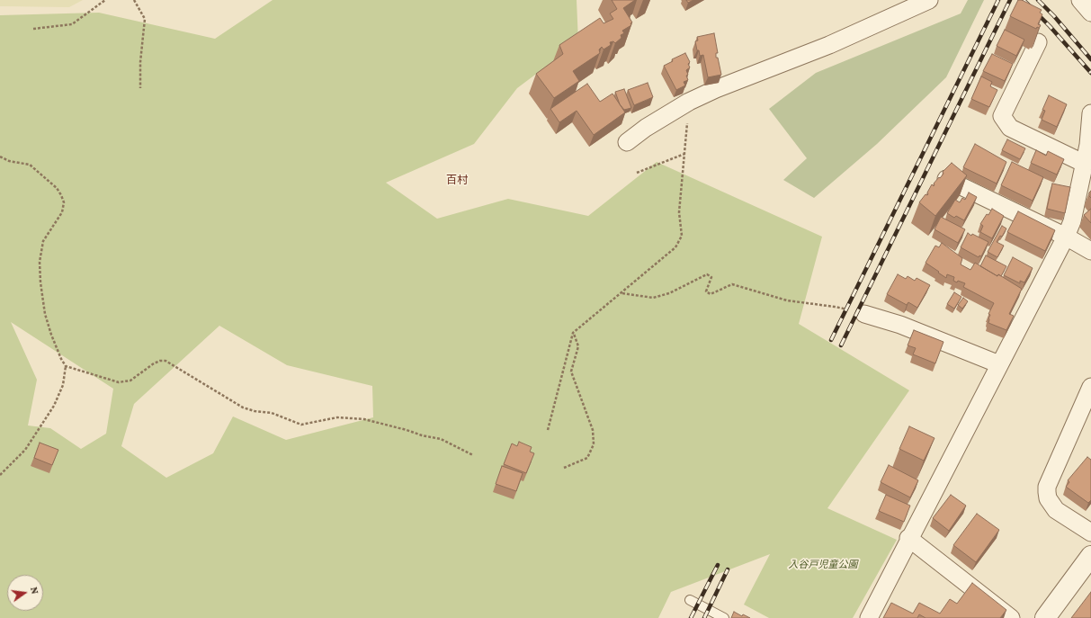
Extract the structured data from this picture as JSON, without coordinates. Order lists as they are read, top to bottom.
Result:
{
  "districts": ["百村"],
  "parks": ["入谷戸児童公園"],
  "north": "right"
}
